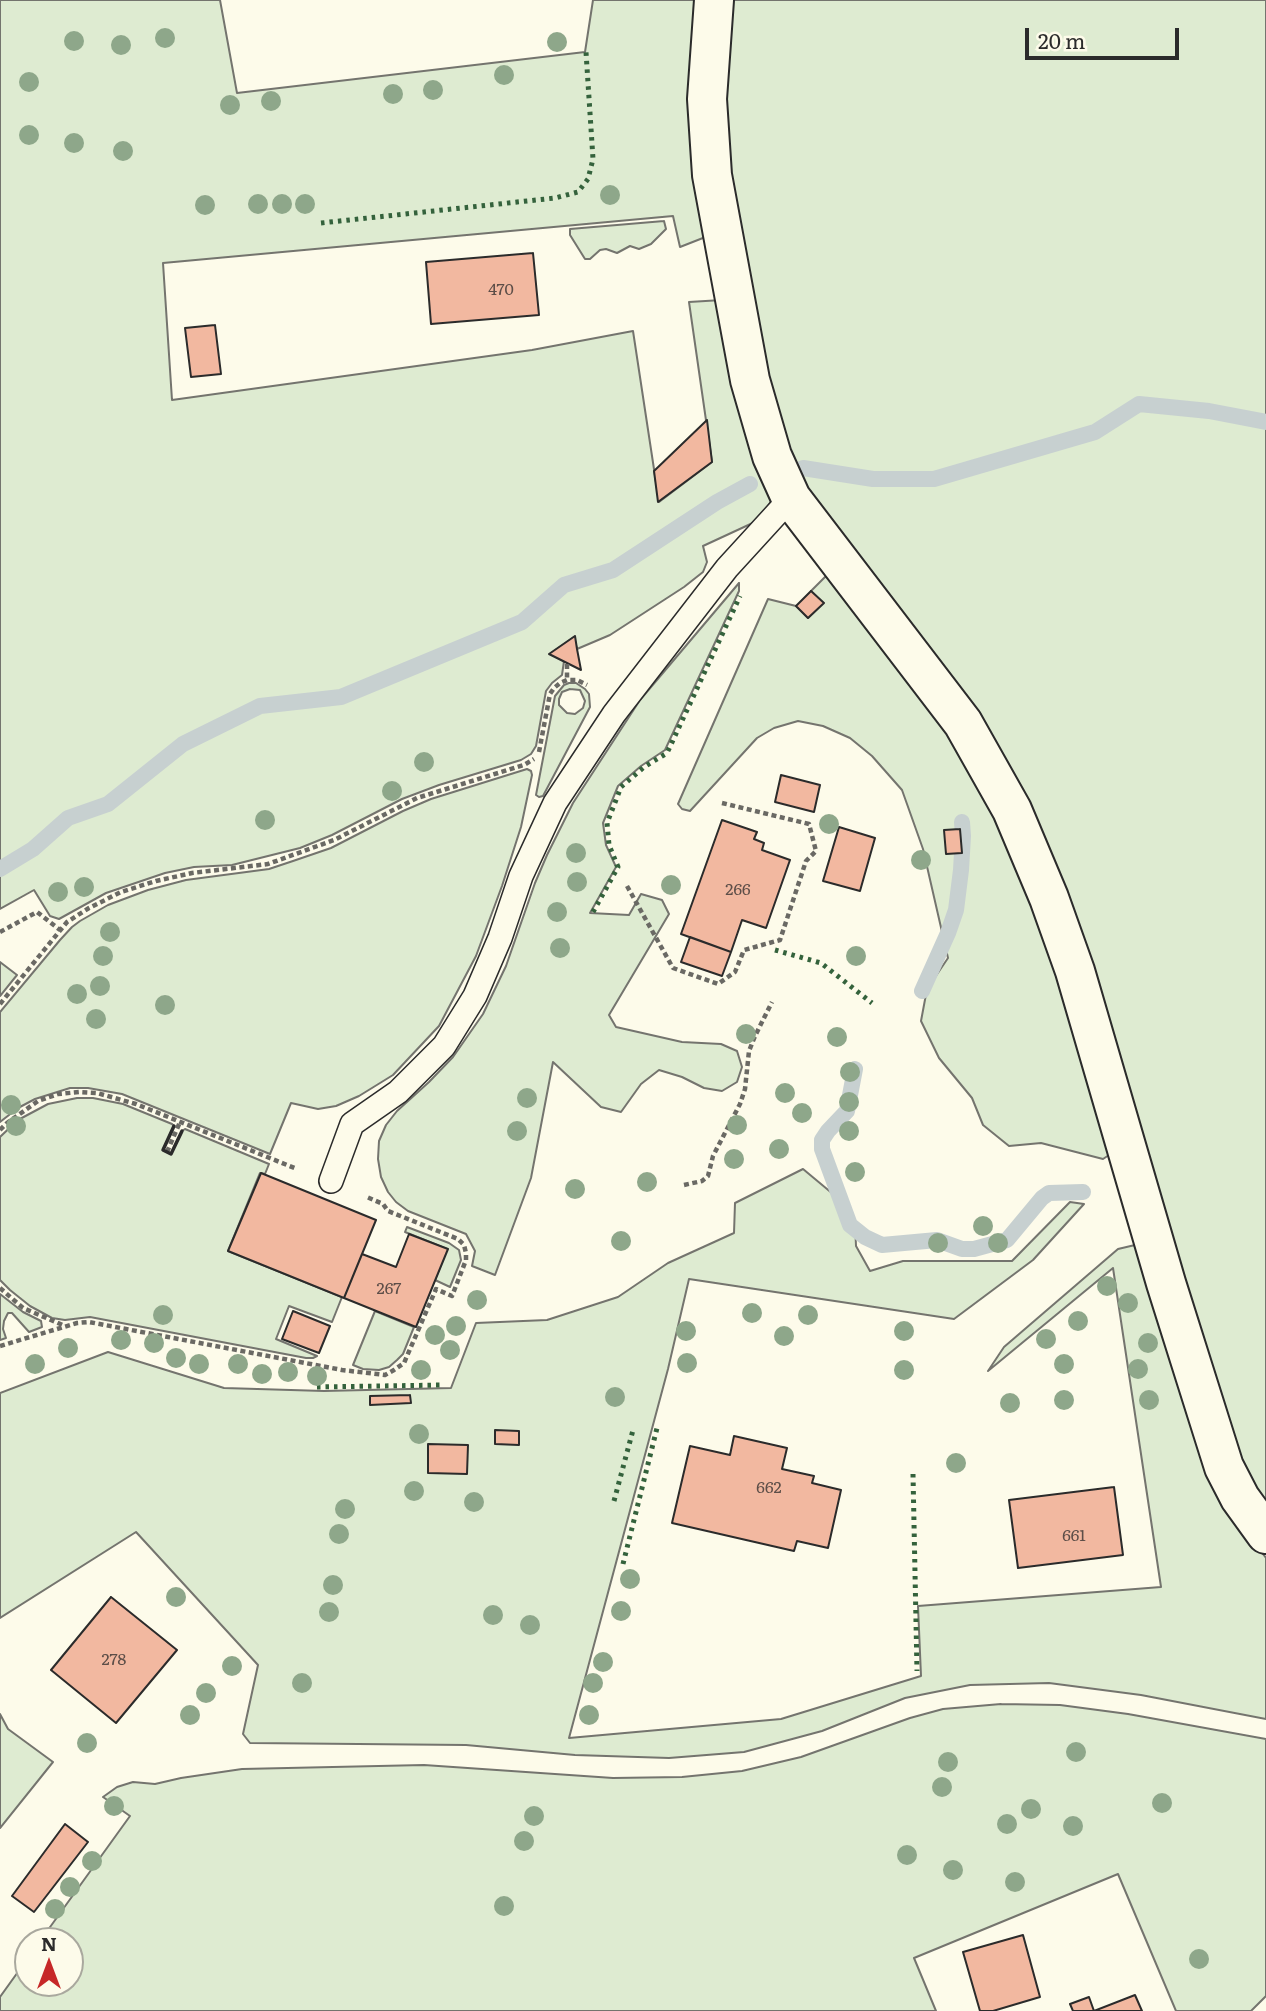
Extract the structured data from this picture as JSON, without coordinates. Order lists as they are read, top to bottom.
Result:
{
  "house_numbers": [
    "470",
    "266",
    "267",
    "662",
    "661",
    "278"
  ],
  "scale_bar": "20 m",
  "north": "top"
}
